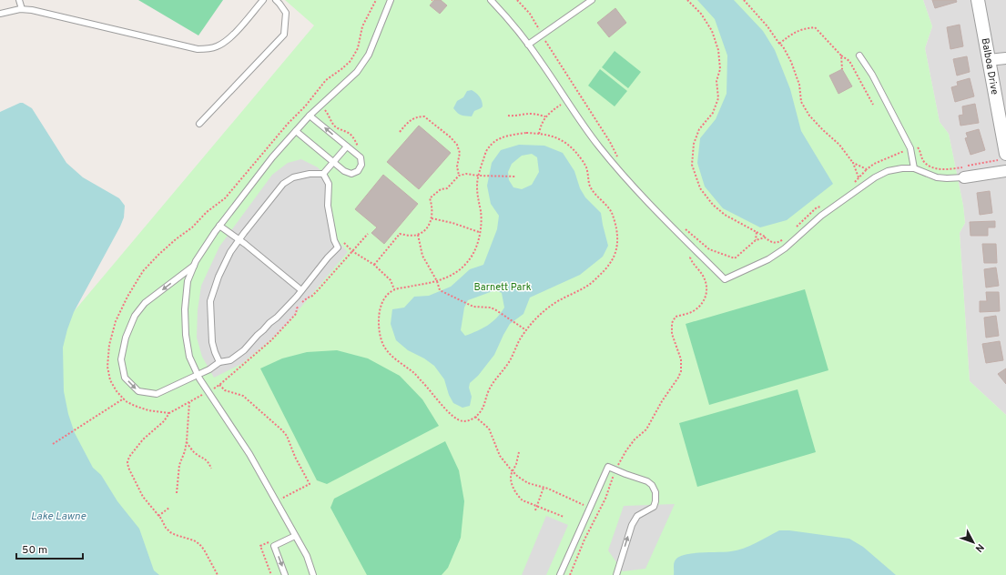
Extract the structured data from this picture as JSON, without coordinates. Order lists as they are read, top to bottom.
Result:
{
  "streets": {
    "street": ["Balboa Drive"]
  },
  "water": ["Lake Lawne"],
  "parks": ["Barnett Park"],
  "scale_bar": "50 m",
  "north": "bottom right"
}
